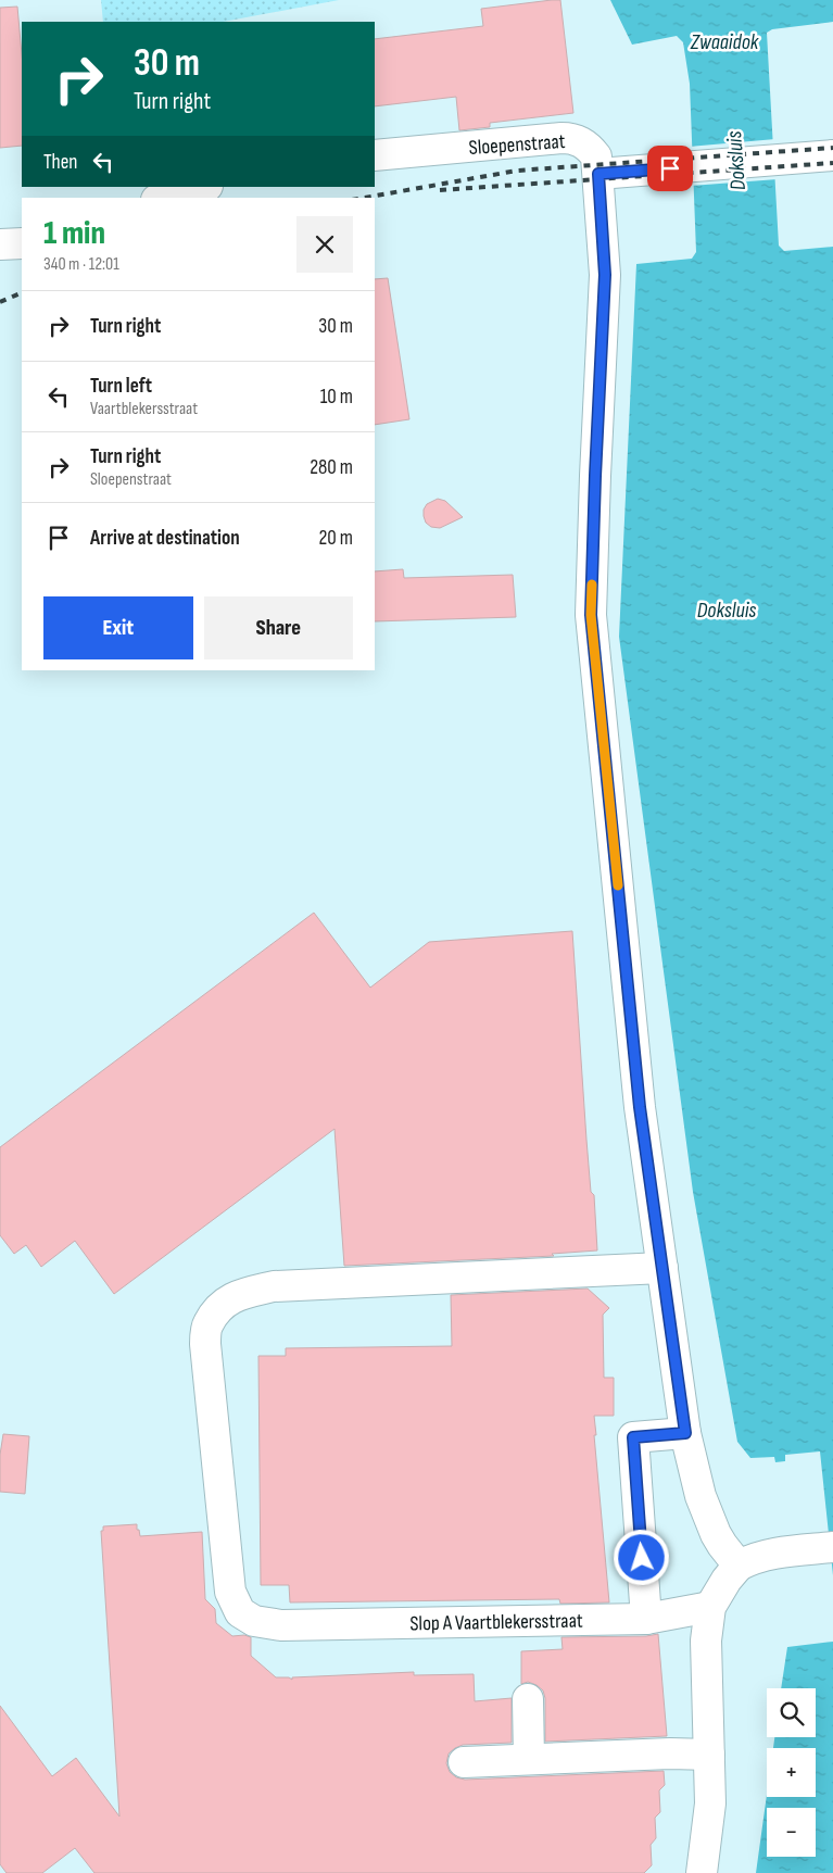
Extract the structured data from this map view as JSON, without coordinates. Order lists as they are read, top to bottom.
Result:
{
  "streets": {
    "street": ["Sloepenstraat", "Slop A Vaartblekersstraat"]
  },
  "crossings": [
    ["Sloepenstraat", "Slop A Vaartblekersstraat"]
  ],
  "water": ["Zwaaidok", "Doksluis"],
  "page": {
    "turn": ["30 m", "Turn right"],
    "then": "Then",
    "heading": ["1 min", "340 m · 12:01"],
    "list": [
      {
        "name": "Turn right",
        "value": "30 m"
      },
      {
        "name": "Turn left",
        "note": "Vaartblekersstraat",
        "value": "10 m"
      },
      {
        "name": "Turn right",
        "note": "Sloepenstraat",
        "value": "280 m"
      },
      {
        "name": "Arrive at destination",
        "value": "20 m"
      }
    ],
    "buttons": ["Exit", "Share"],
    "map_buttons": ["+", "−"]
  }
}
